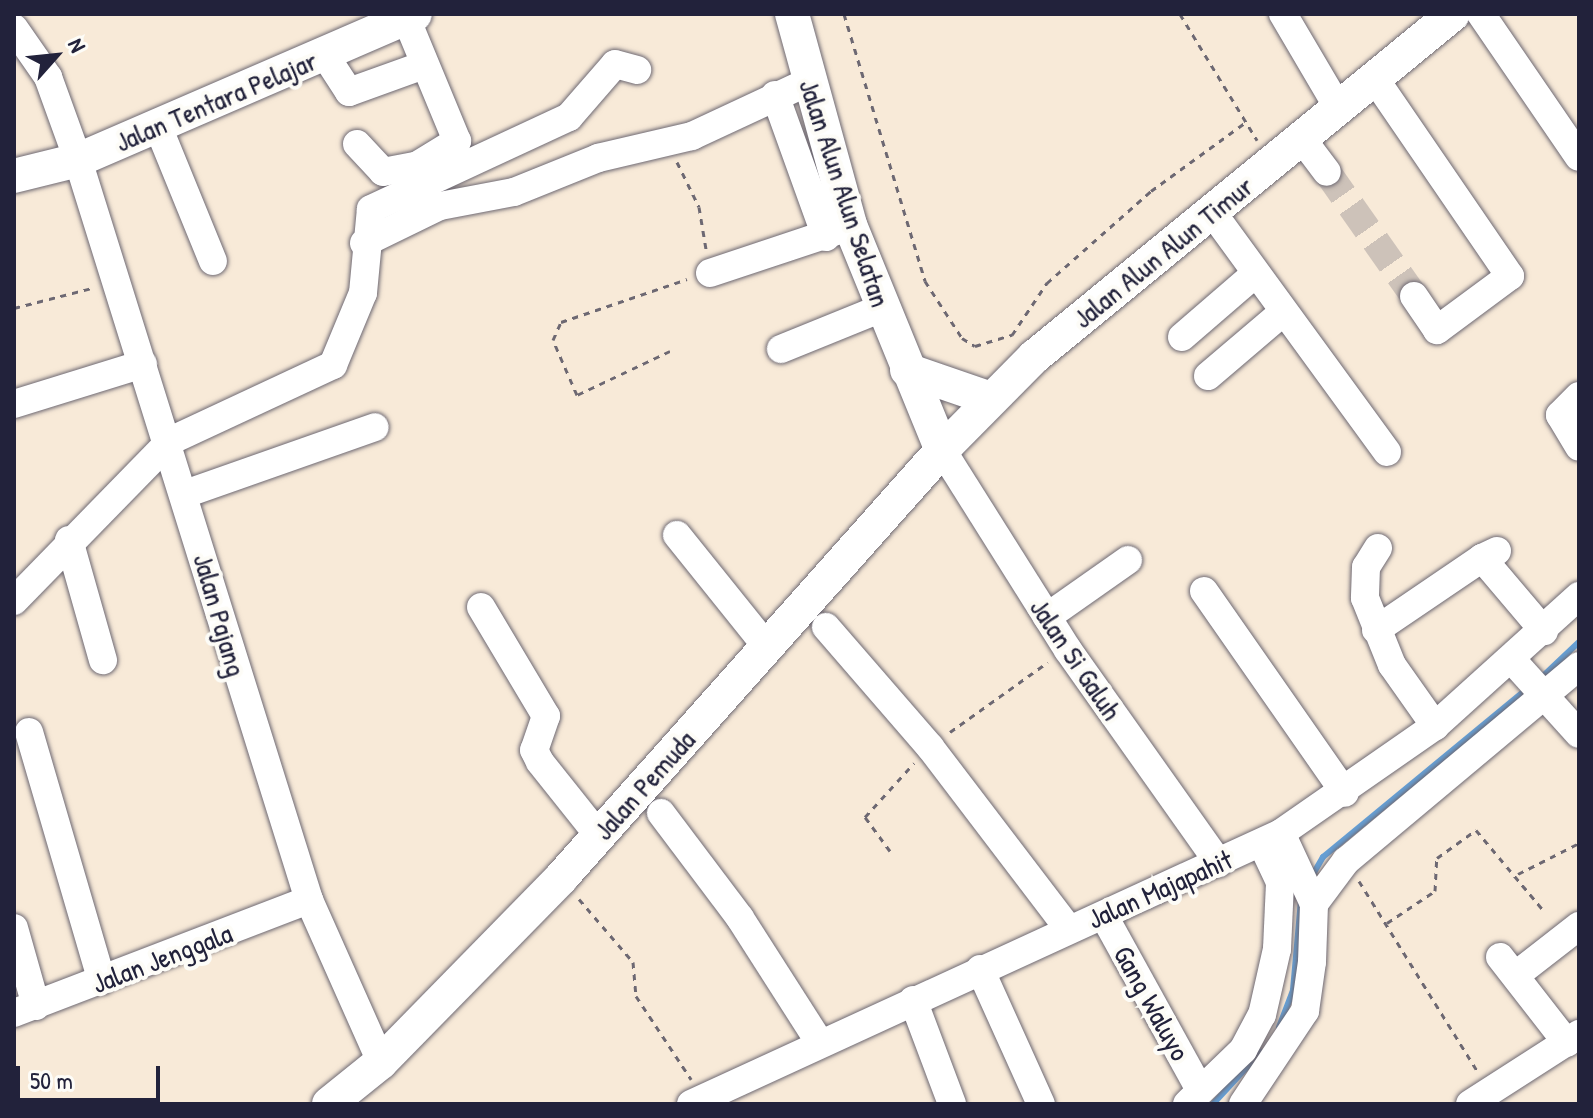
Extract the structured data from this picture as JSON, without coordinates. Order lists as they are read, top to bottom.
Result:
{
  "streets": {
    "main road": [
      "Jalan Tentara Pelajar",
      "Jalan Alun Alun Selatan",
      "Jalan Alun Alun Timur",
      "Jalan Pemuda"
    ],
    "street": [
      "Jalan Pajang",
      "Jalan Si Galuh",
      "Jalan Majapahit",
      "Jalan Jenggala",
      "Gang Waluyo"
    ]
  },
  "crossings": [
    ["Jalan Tentara Pelajar", "Jalan Pajang"],
    ["Jalan Alun Alun Selatan", "Jalan Alun Alun Timur"],
    ["Jalan Alun Alun Selatan", "Jalan Si Galuh"],
    ["Jalan Alun Alun Selatan", "Jalan Pemuda"],
    ["Jalan Alun Alun Timur", "Jalan Si Galuh"],
    ["Jalan Alun Alun Timur", "Jalan Pemuda"],
    ["Jalan Pajang", "Jalan Pemuda"],
    ["Jalan Pajang", "Jalan Jenggala"],
    ["Jalan Si Galuh", "Jalan Pemuda"],
    ["Jalan Si Galuh", "Jalan Majapahit"],
    ["Jalan Majapahit", "Gang Waluyo"]
  ],
  "scale_bar": "50 m",
  "north": "top right"
}
